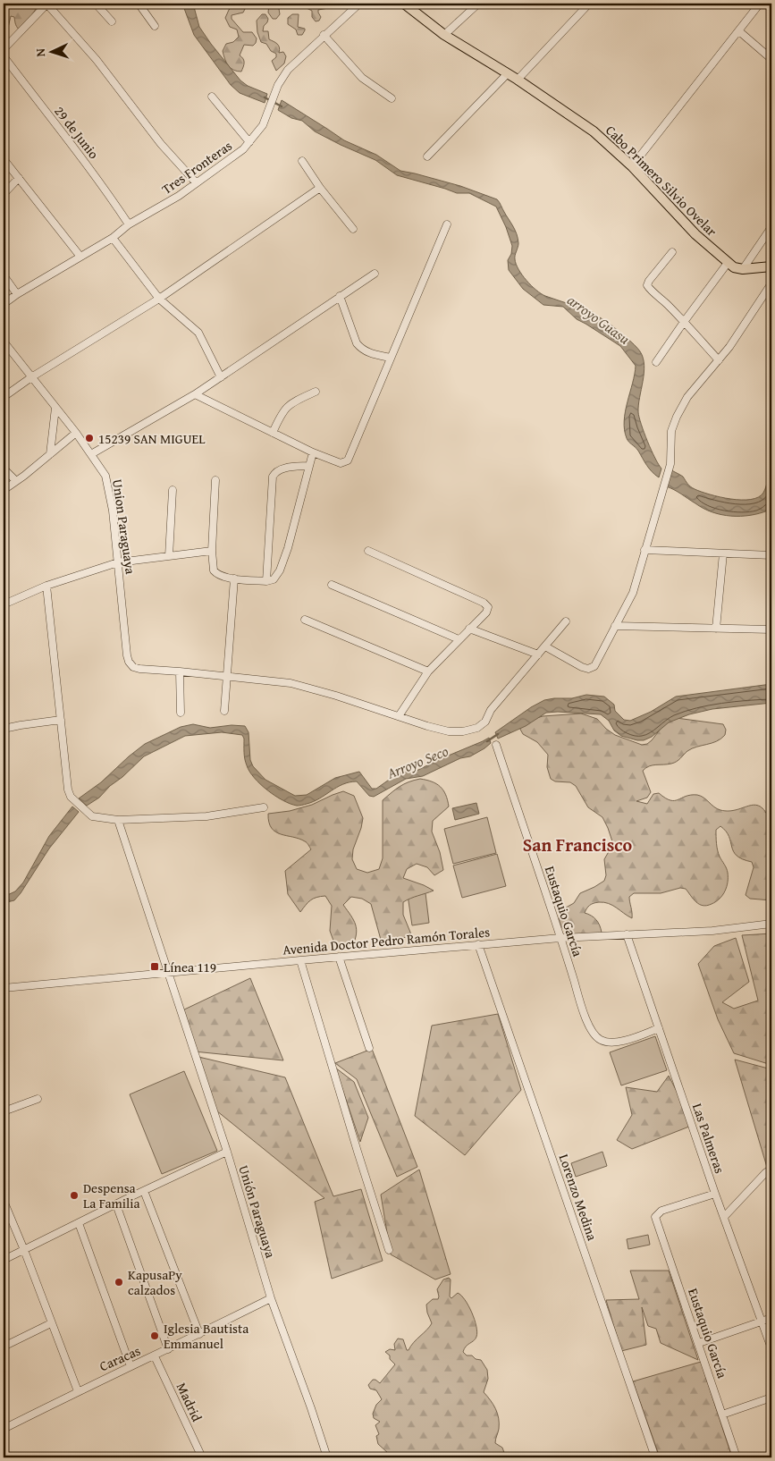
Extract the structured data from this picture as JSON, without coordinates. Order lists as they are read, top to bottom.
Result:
{
  "streets": {
    "main road": ["Cabo Primero Silvio Ovelar"],
    "street": [
      "29 de Junio",
      "Tres Fronteras",
      "Union Paraguaya",
      "Eustaquio García",
      "Avenida Doctor Pedro Ramón Torales",
      "Las Palmeras",
      "Lorenzo Medina",
      "Unión Paraguaya",
      "Caracas",
      "Madrid"
    ]
  },
  "crossings": [
    ["29 de Junio", "Tres Fronteras"],
    ["Eustaquio García", "Avenida Doctor Pedro Ramón Torales"],
    ["Eustaquio García", "Las Palmeras"],
    ["Avenida Doctor Pedro Ramón Torales", "Las Palmeras"],
    ["Avenida Doctor Pedro Ramón Torales", "Lorenzo Medina"],
    ["Avenida Doctor Pedro Ramón Torales", "Unión Paraguaya"],
    ["Unión Paraguaya", "Caracas"],
    ["Caracas", "Madrid"]
  ],
  "districts": ["San Francisco"],
  "water": ["arroyo Guasu", "Arroyo Seco"],
  "places": {
    "other": [
      "15239 SAN MIGUEL",
      "Despensa La Familia",
      "KapusaPy calzados",
      "Iglesia Bautista Emmanuel"
    ],
    "transit": ["Línea 119"]
  },
  "north": "left"
}
